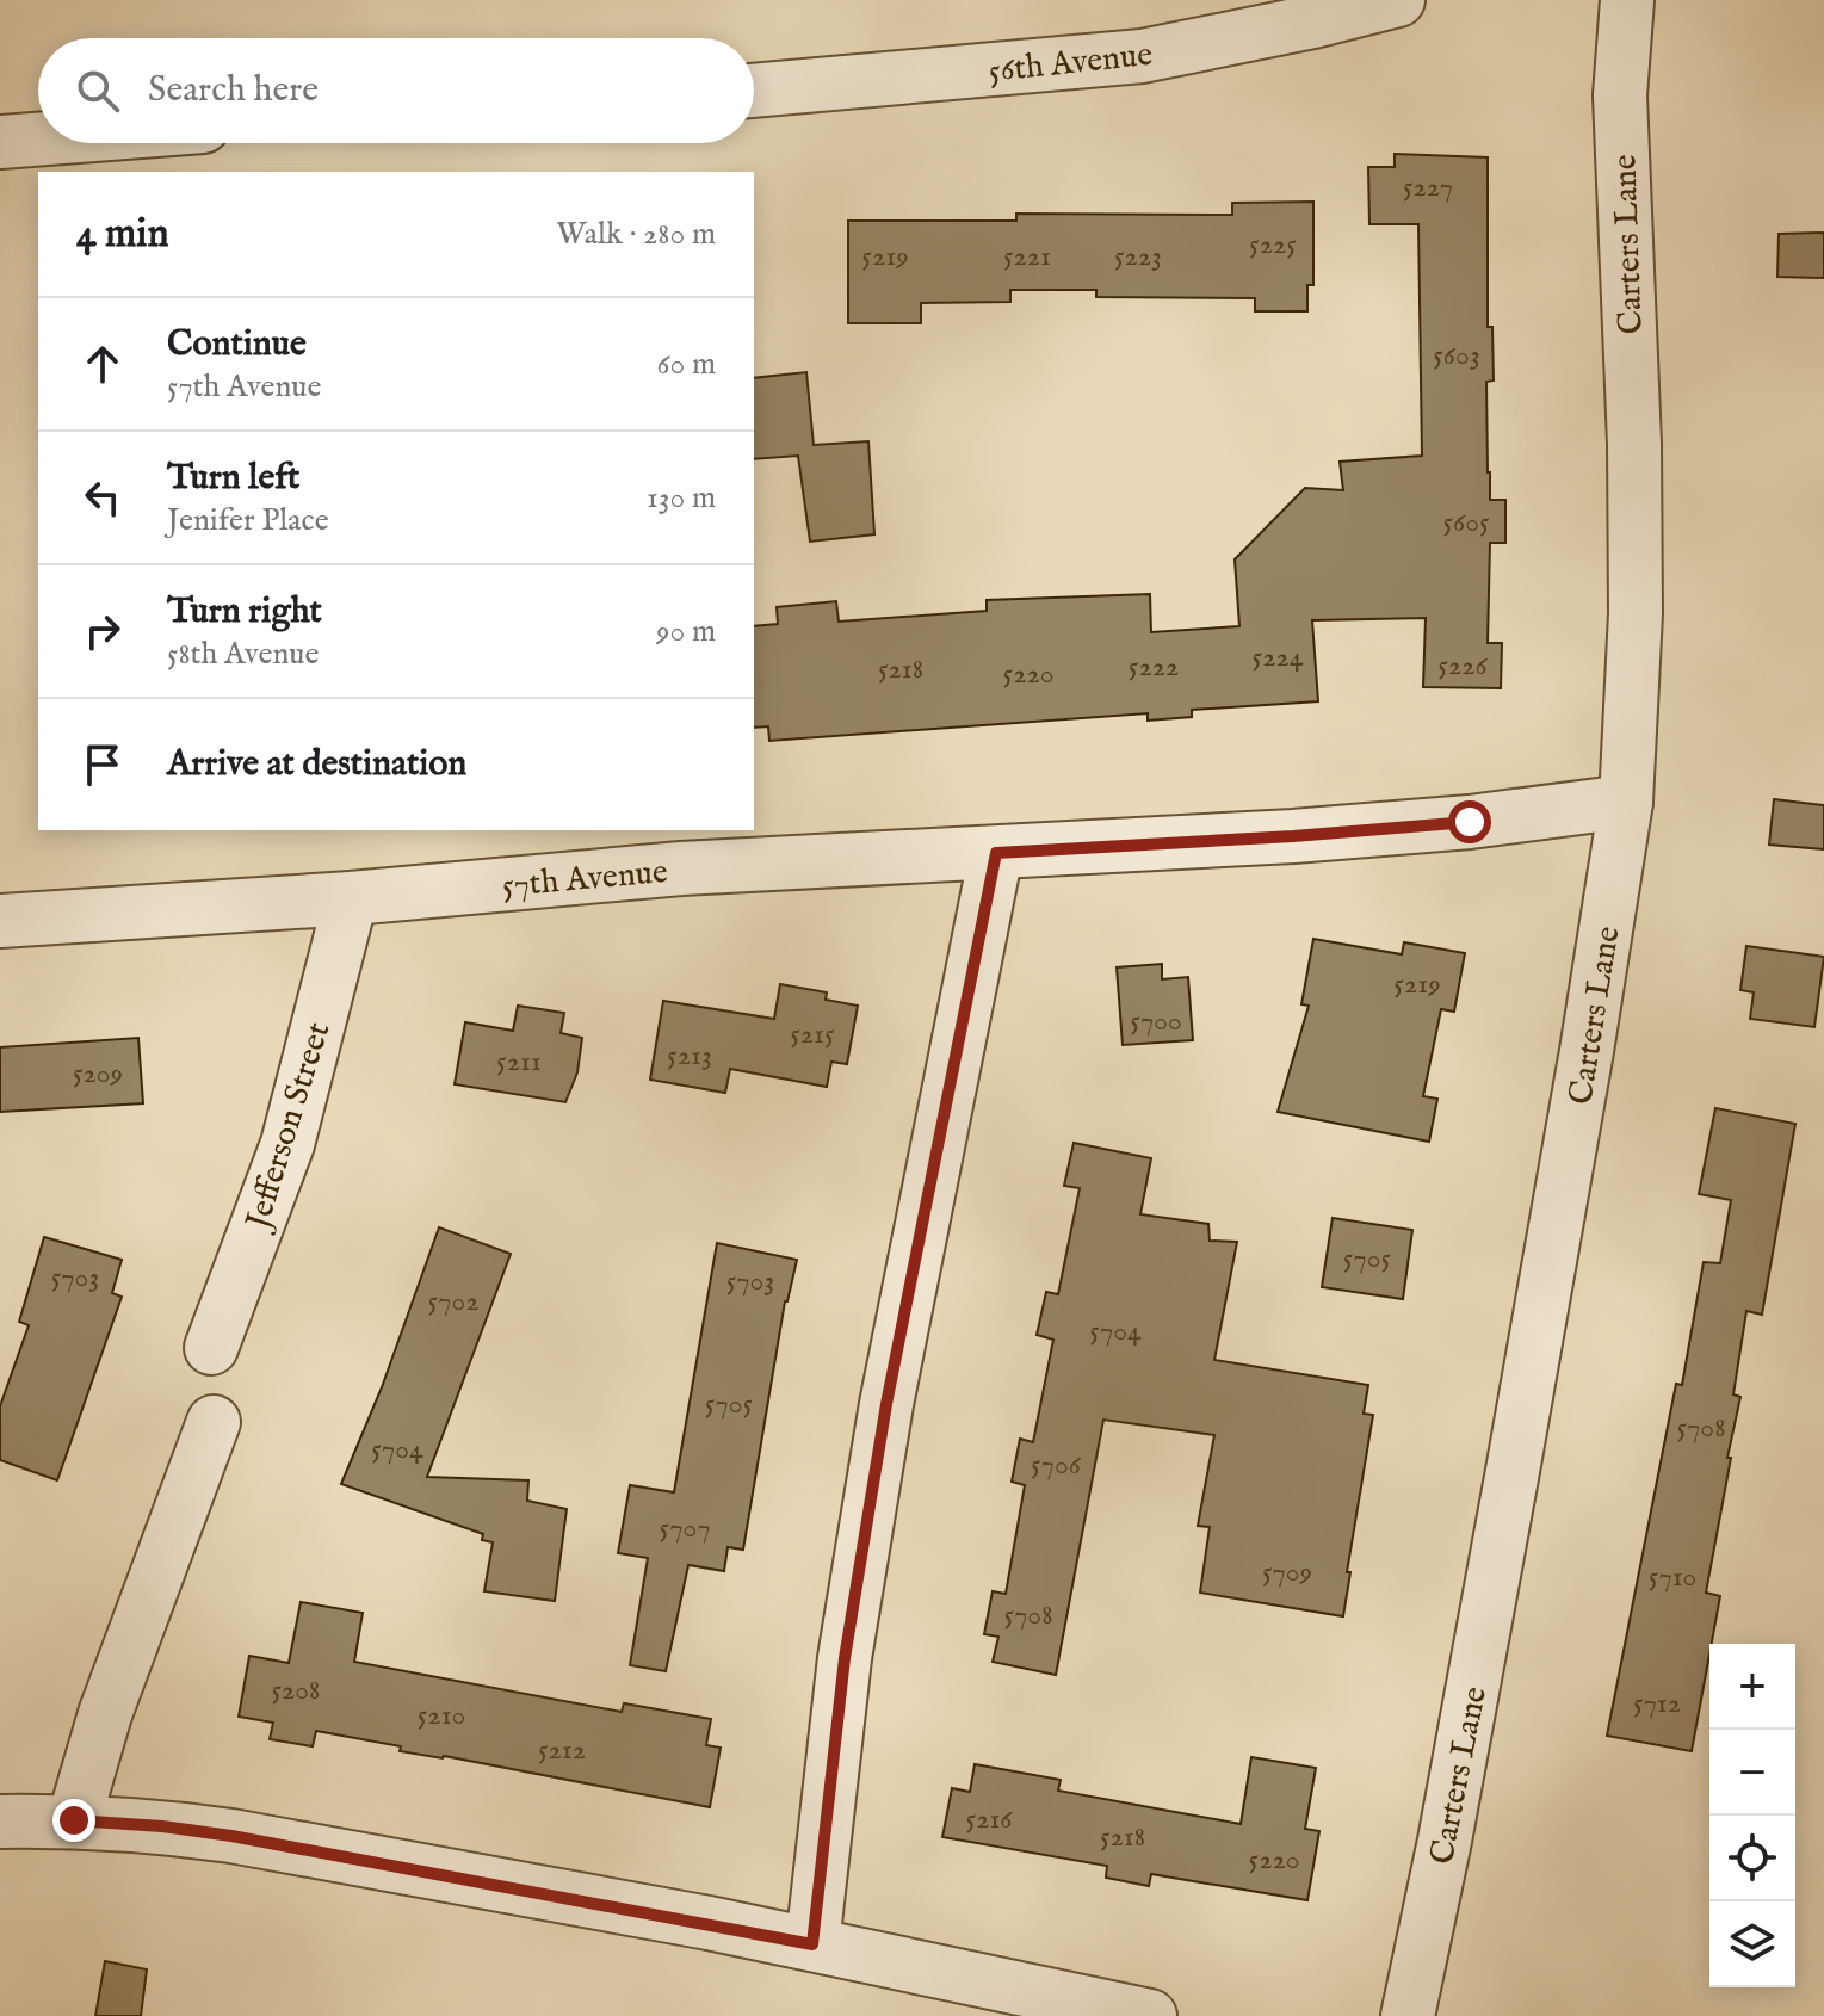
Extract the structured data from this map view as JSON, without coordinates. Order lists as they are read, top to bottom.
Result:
{
  "streets": {
    "street": [
      "56th Avenue",
      "Carters Lane",
      "57th Avenue",
      "Jefferson Street"
    ]
  },
  "crossings": [
    ["Carters Lane", "57th Avenue"],
    ["57th Avenue", "Jefferson Street"]
  ],
  "house_numbers": [
    "5227",
    "5225",
    "5219",
    "5221",
    "5223",
    "5603",
    "5605",
    "5224",
    "5226",
    "5222",
    "5218",
    "5220",
    "5219",
    "5700",
    "5215",
    "5213",
    "5211",
    "5209",
    "5705",
    "5703",
    "5703",
    "5702",
    "5704",
    "5705",
    "5708",
    "5704",
    "5706",
    "5707",
    "5709",
    "5710",
    "5708",
    "5208",
    "5712",
    "5210",
    "5212",
    "5216",
    "5218",
    "5220"
  ],
  "page": {
    "search": "Search here",
    "heading": ["4 min", "Walk · 280 m"],
    "list": [
      ["Continue", "57th Avenue", "60 m"],
      ["Turn left", "Jenifer Place", "130 m"],
      ["Turn right", "58th Avenue", "90 m"],
      "Arrive at destination"
    ],
    "map_buttons": ["+", "−"]
  }
}
